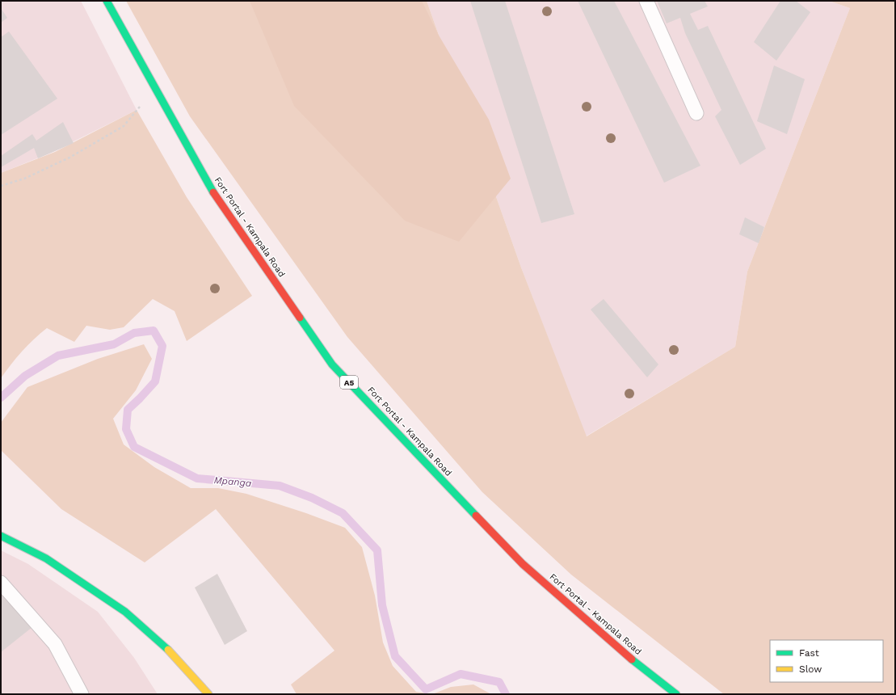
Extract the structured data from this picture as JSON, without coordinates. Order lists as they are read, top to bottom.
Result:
{
  "streets": {
    "main road": ["Fort Portal - Kampala Road", "A5"]
  },
  "water": ["Mpanga"],
  "legend": ["Fast", "Slow"]
}
